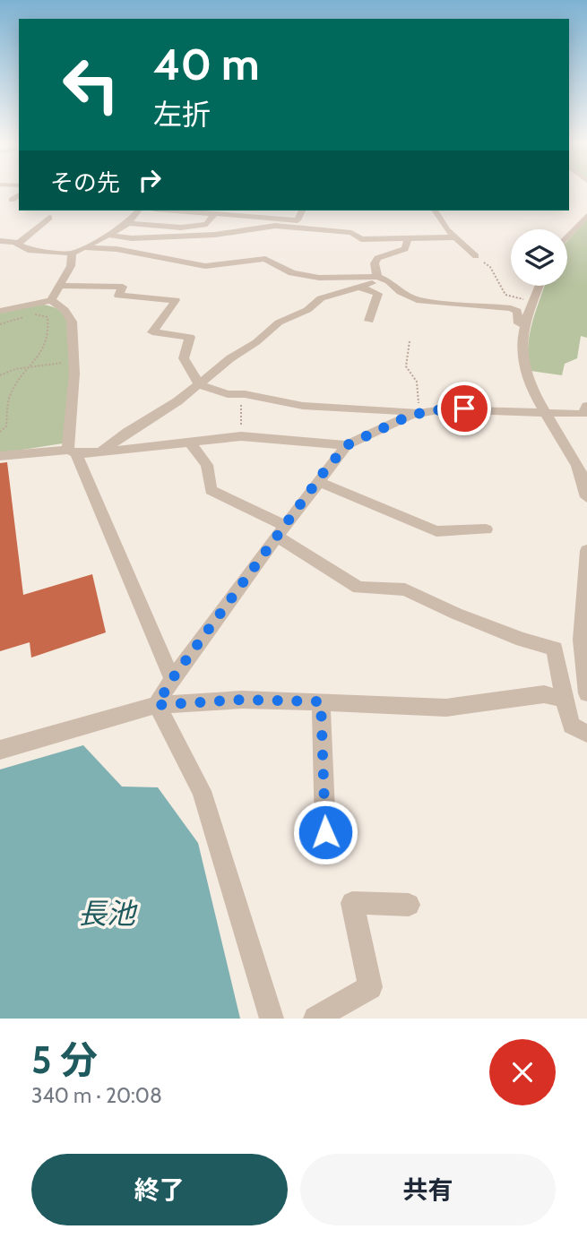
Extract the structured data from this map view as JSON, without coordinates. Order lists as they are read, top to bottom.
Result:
{
  "water": ["長池"],
  "page": {
    "turn": ["40 m", "左折"],
    "then": "その先",
    "heading": ["5 分", "340 m · 20:08"],
    "buttons": ["終了", "共有"]
  }
}
